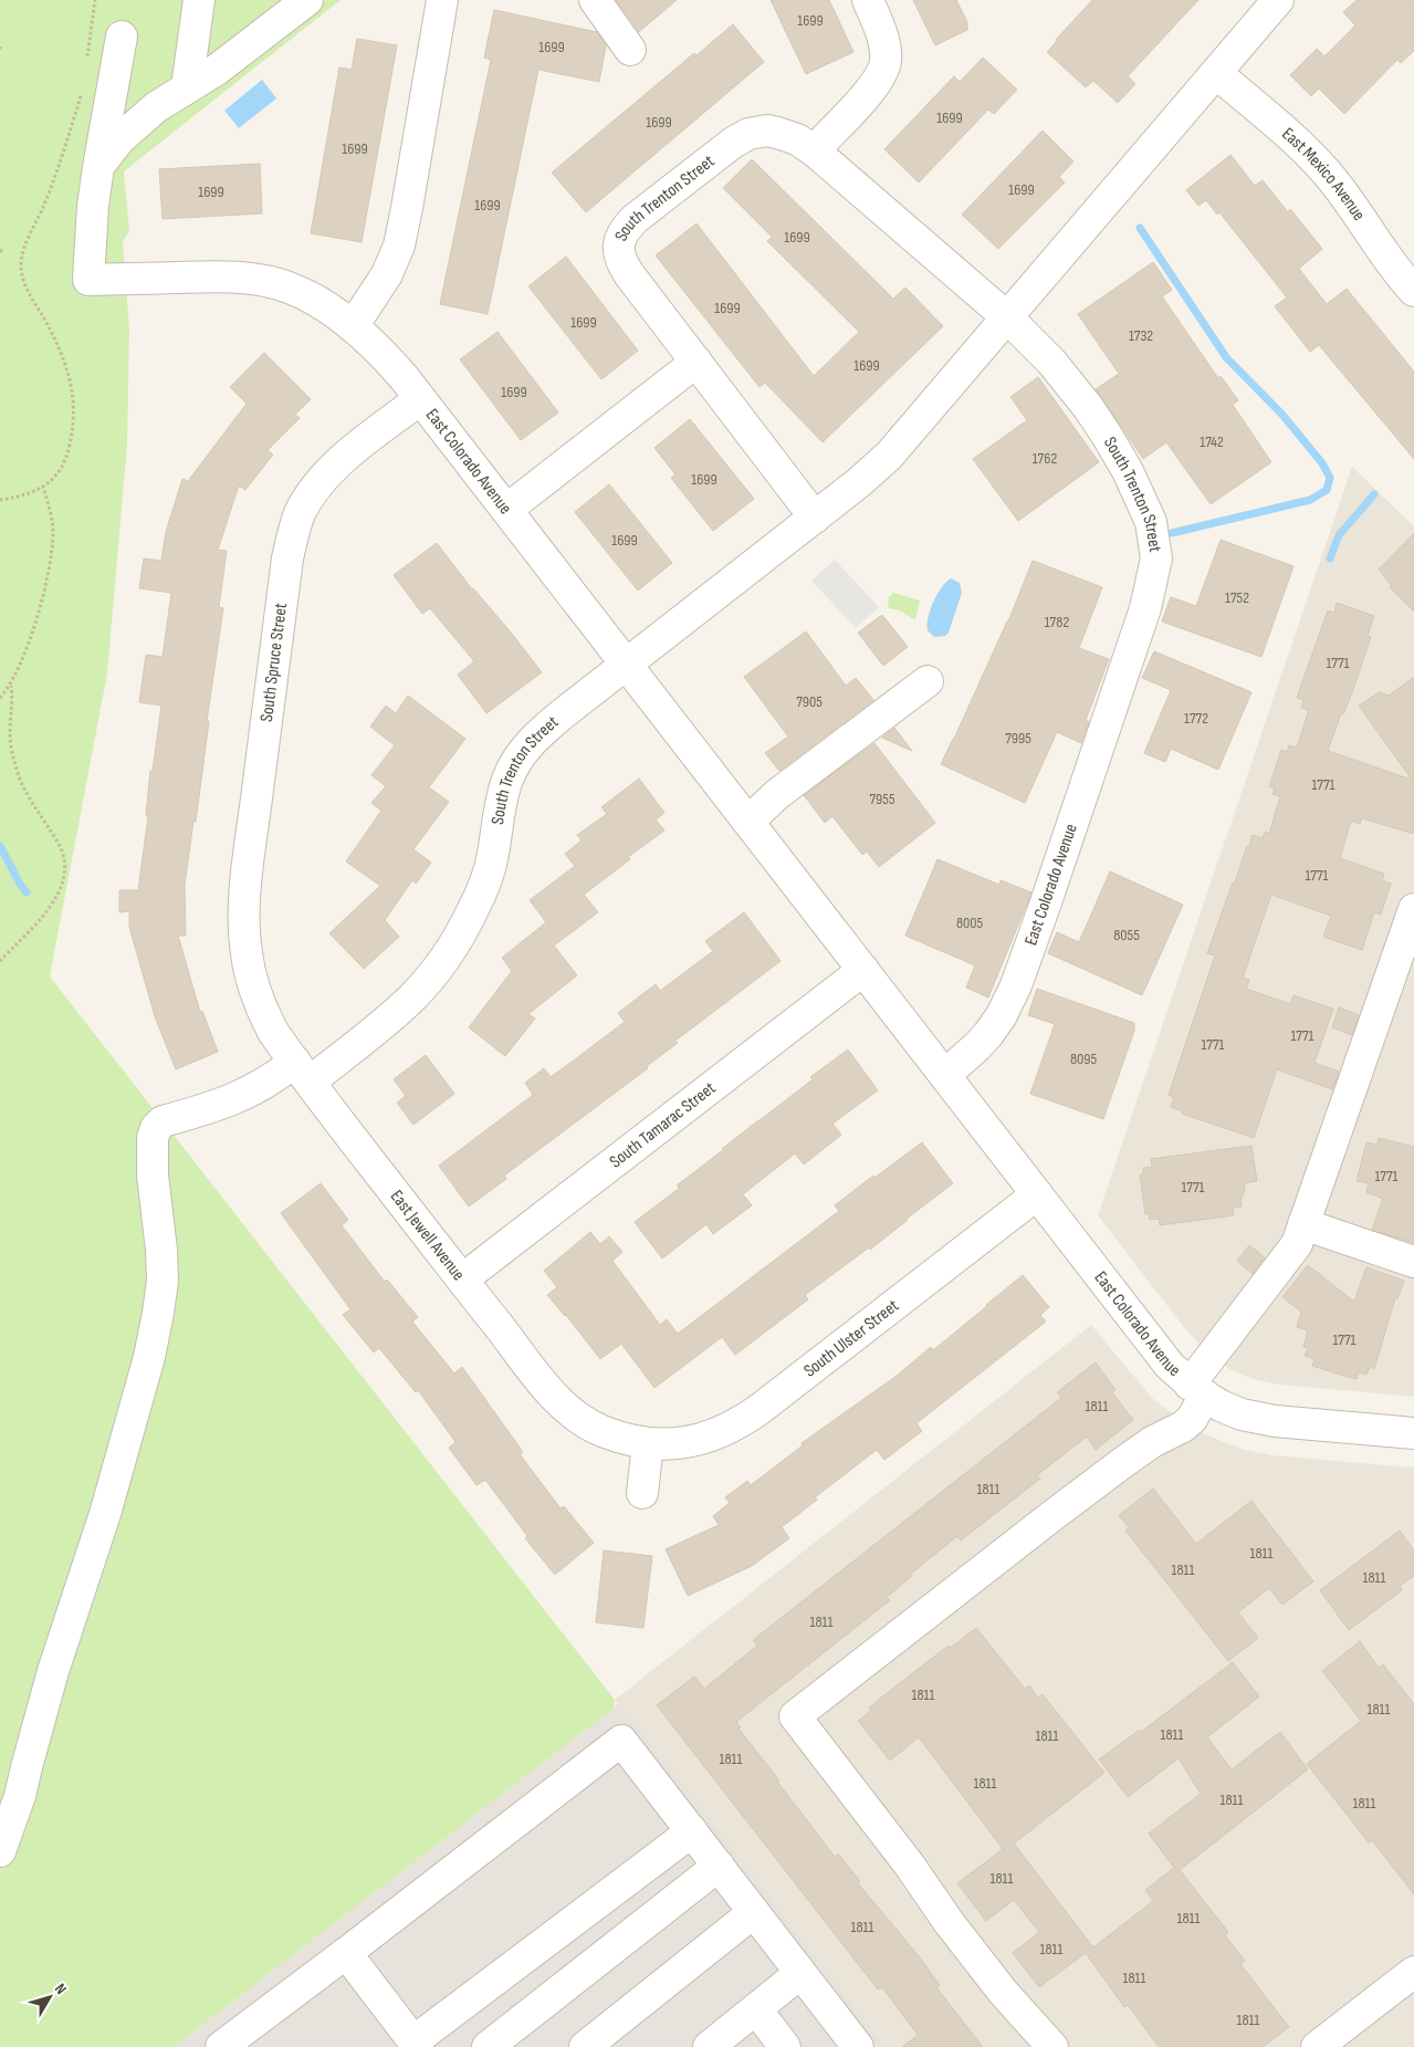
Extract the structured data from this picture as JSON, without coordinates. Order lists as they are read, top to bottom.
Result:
{
  "streets": {
    "street": [
      "East Mexico Avenue",
      "South Trenton Street",
      "East Colorado Avenue",
      "South Spruce Street",
      "South Tamarac Street",
      "East Jewell Avenue",
      "South Ulster Street"
    ]
  },
  "crossings": [
    ["East Mexico Avenue", "South Trenton Street"],
    ["South Trenton Street", "East Colorado Avenue"],
    ["South Trenton Street", "East Jewell Avenue"],
    ["East Colorado Avenue", "South Spruce Street"],
    ["East Colorado Avenue", "South Tamarac Street"],
    ["East Colorado Avenue", "South Ulster Street"],
    ["South Spruce Street", "East Jewell Avenue"],
    ["South Tamarac Street", "East Jewell Avenue"],
    ["East Jewell Avenue", "South Ulster Street"]
  ],
  "house_numbers": [
    "1699",
    "1699",
    "1699",
    "1699",
    "1699",
    "1699",
    "1699",
    "1699",
    "1699",
    "1699",
    "1699",
    "1732",
    "1699",
    "1699",
    "1742",
    "1762",
    "1699",
    "1699",
    "1752",
    "1782",
    "1771",
    "7905",
    "1772",
    "7995",
    "1771",
    "7955",
    "1771",
    "8005",
    "8055",
    "1771",
    "1771",
    "8095",
    "1771",
    "1771",
    "1771",
    "1811",
    "1811",
    "1811",
    "1811",
    "1811",
    "1811",
    "1811",
    "1811",
    "1811",
    "1811",
    "1811",
    "1811",
    "1811",
    "1811",
    "1811",
    "1811",
    "1811",
    "1811",
    "1811",
    "1811"
  ],
  "north": "top right"
}
